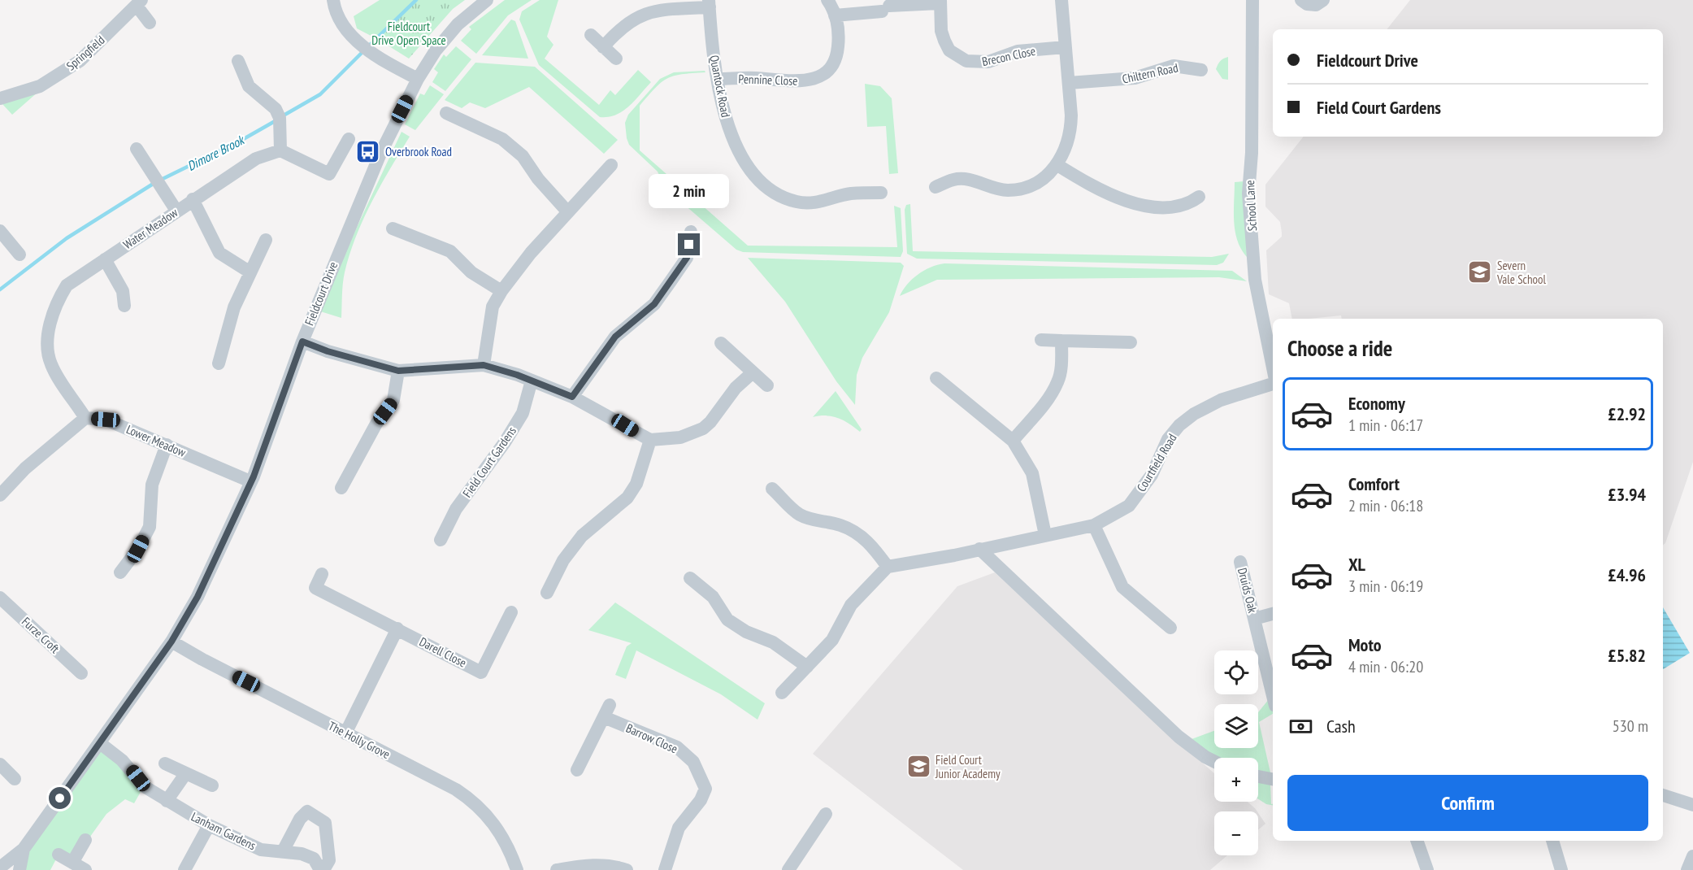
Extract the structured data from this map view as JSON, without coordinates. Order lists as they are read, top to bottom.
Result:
{
  "streets": {
    "street": [
      "Springfield",
      "Brecon Close",
      "Chiltern Road",
      "Pennine Close",
      "Quantock Road",
      "School Lane",
      "Water Meadow",
      "Fieldcourt Drive",
      "Lower Meadow",
      "Field Court Gardens",
      "Courtfield Road",
      "Druids Oak",
      "Furze Croft",
      "Darell Close",
      "Barrow Close",
      "The Holly Grove",
      "Lanham Gardens"
    ]
  },
  "crossings": [
    ["Pennine Close", "Quantock Road"],
    ["Water Meadow", "Lower Meadow"],
    ["Fieldcourt Drive", "Lower Meadow"],
    ["Fieldcourt Drive", "The Holly Grove"],
    ["Fieldcourt Drive", "Lanham Gardens"]
  ],
  "water": ["Dimore Brook"],
  "parks": ["Fieldcourt Drive Open Space"],
  "places": {
    "bus stop": ["Overbrook Road"],
    "school or university": ["Severn Vale School", "Field Court Junior Academy"]
  },
  "page": {
    "banner": ["Fieldcourt Drive", "Field Court Gardens"],
    "bubble": "2 min",
    "heading": "Choose a ride",
    "list": [
      {
        "name": "Economy",
        "note": "1 min · 06:17",
        "value": "£2.92"
      },
      {
        "name": "Comfort",
        "note": "2 min · 06:18",
        "value": "£3.94"
      },
      {
        "name": "XL",
        "note": "3 min · 06:19",
        "value": "£4.96"
      },
      {
        "name": "Moto",
        "note": "4 min · 06:20",
        "value": "£5.82"
      }
    ],
    "map_buttons": ["+", "−"],
    "pay": ["Cash", "530 m"],
    "buttons": "Confirm"
  }
}
